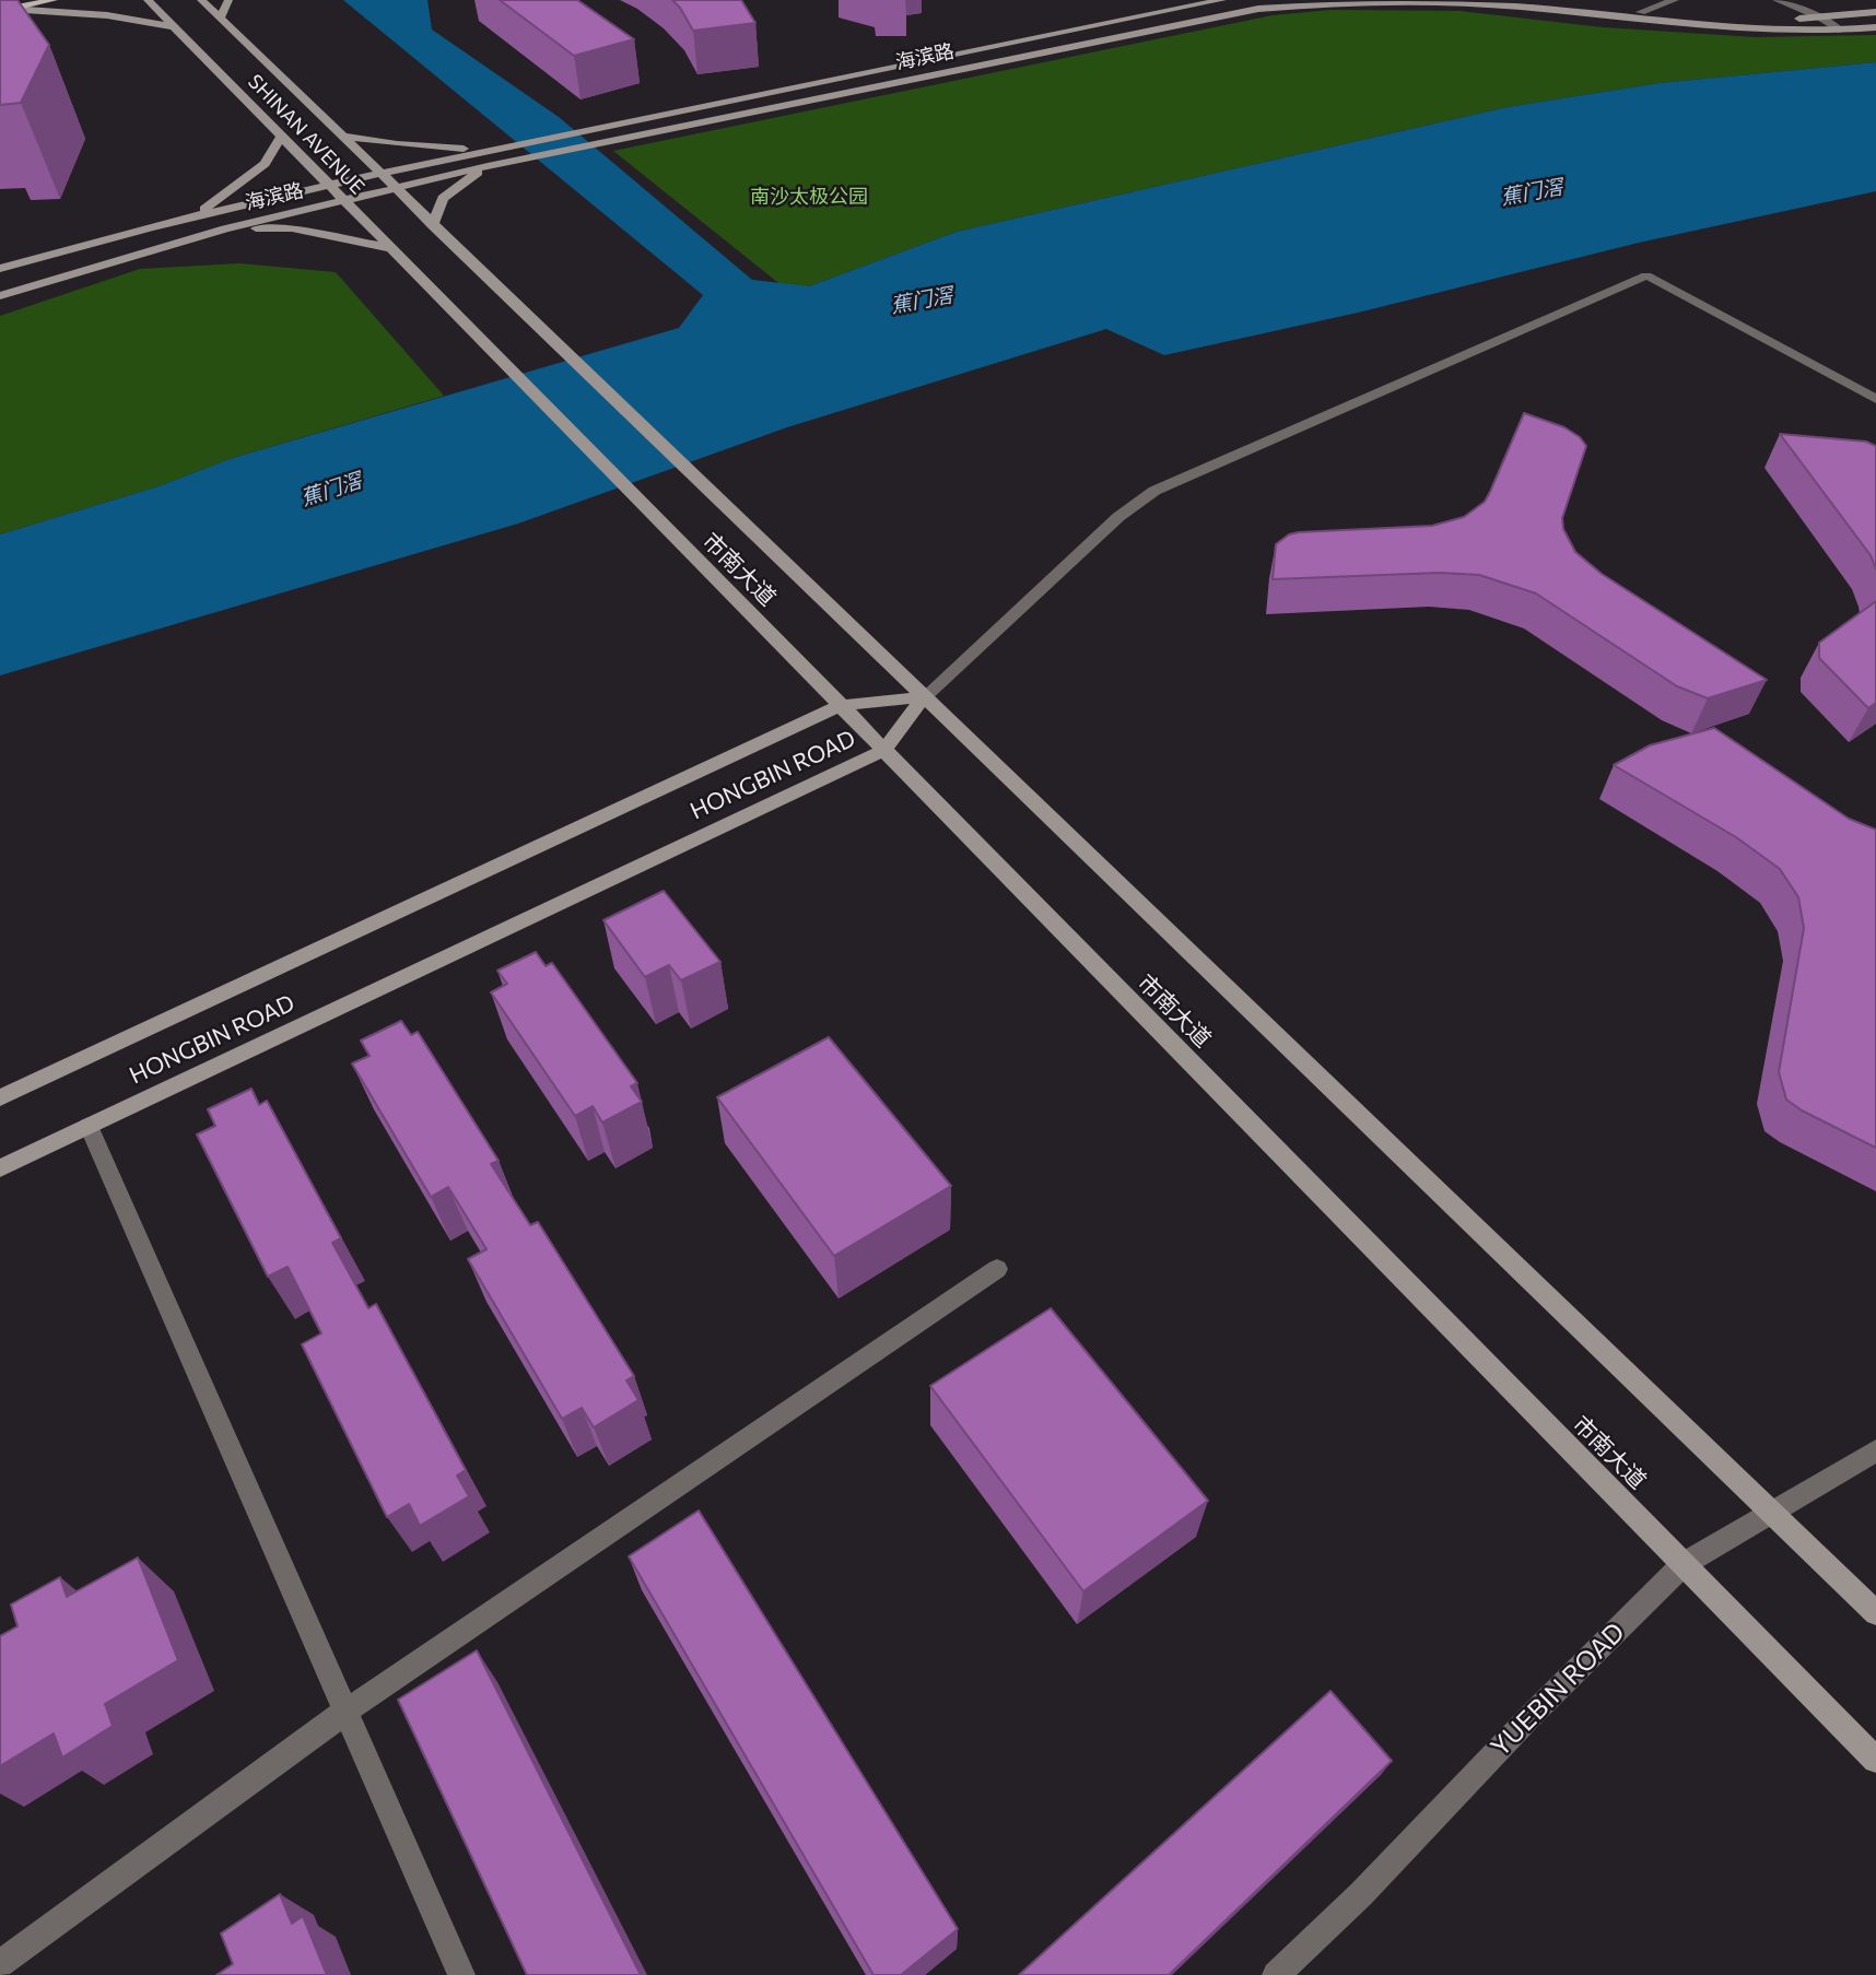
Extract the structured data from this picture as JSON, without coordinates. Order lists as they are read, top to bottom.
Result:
{
  "streets": {
    "main road": [
      "海滨路",
      "SHINAN AVENUE",
      "市南大道",
      "HONGBIN ROAD"
    ],
    "street": ["YUEBIN ROAD"]
  },
  "crossings": [
    ["海滨路", "SHINAN AVENUE"],
    ["SHINAN AVENUE", "市南大道"],
    ["市南大道", "HONGBIN ROAD"],
    ["市南大道", "YUEBIN ROAD"]
  ],
  "water": ["蕉门滘"],
  "parks": ["南沙太极公园"]
}
